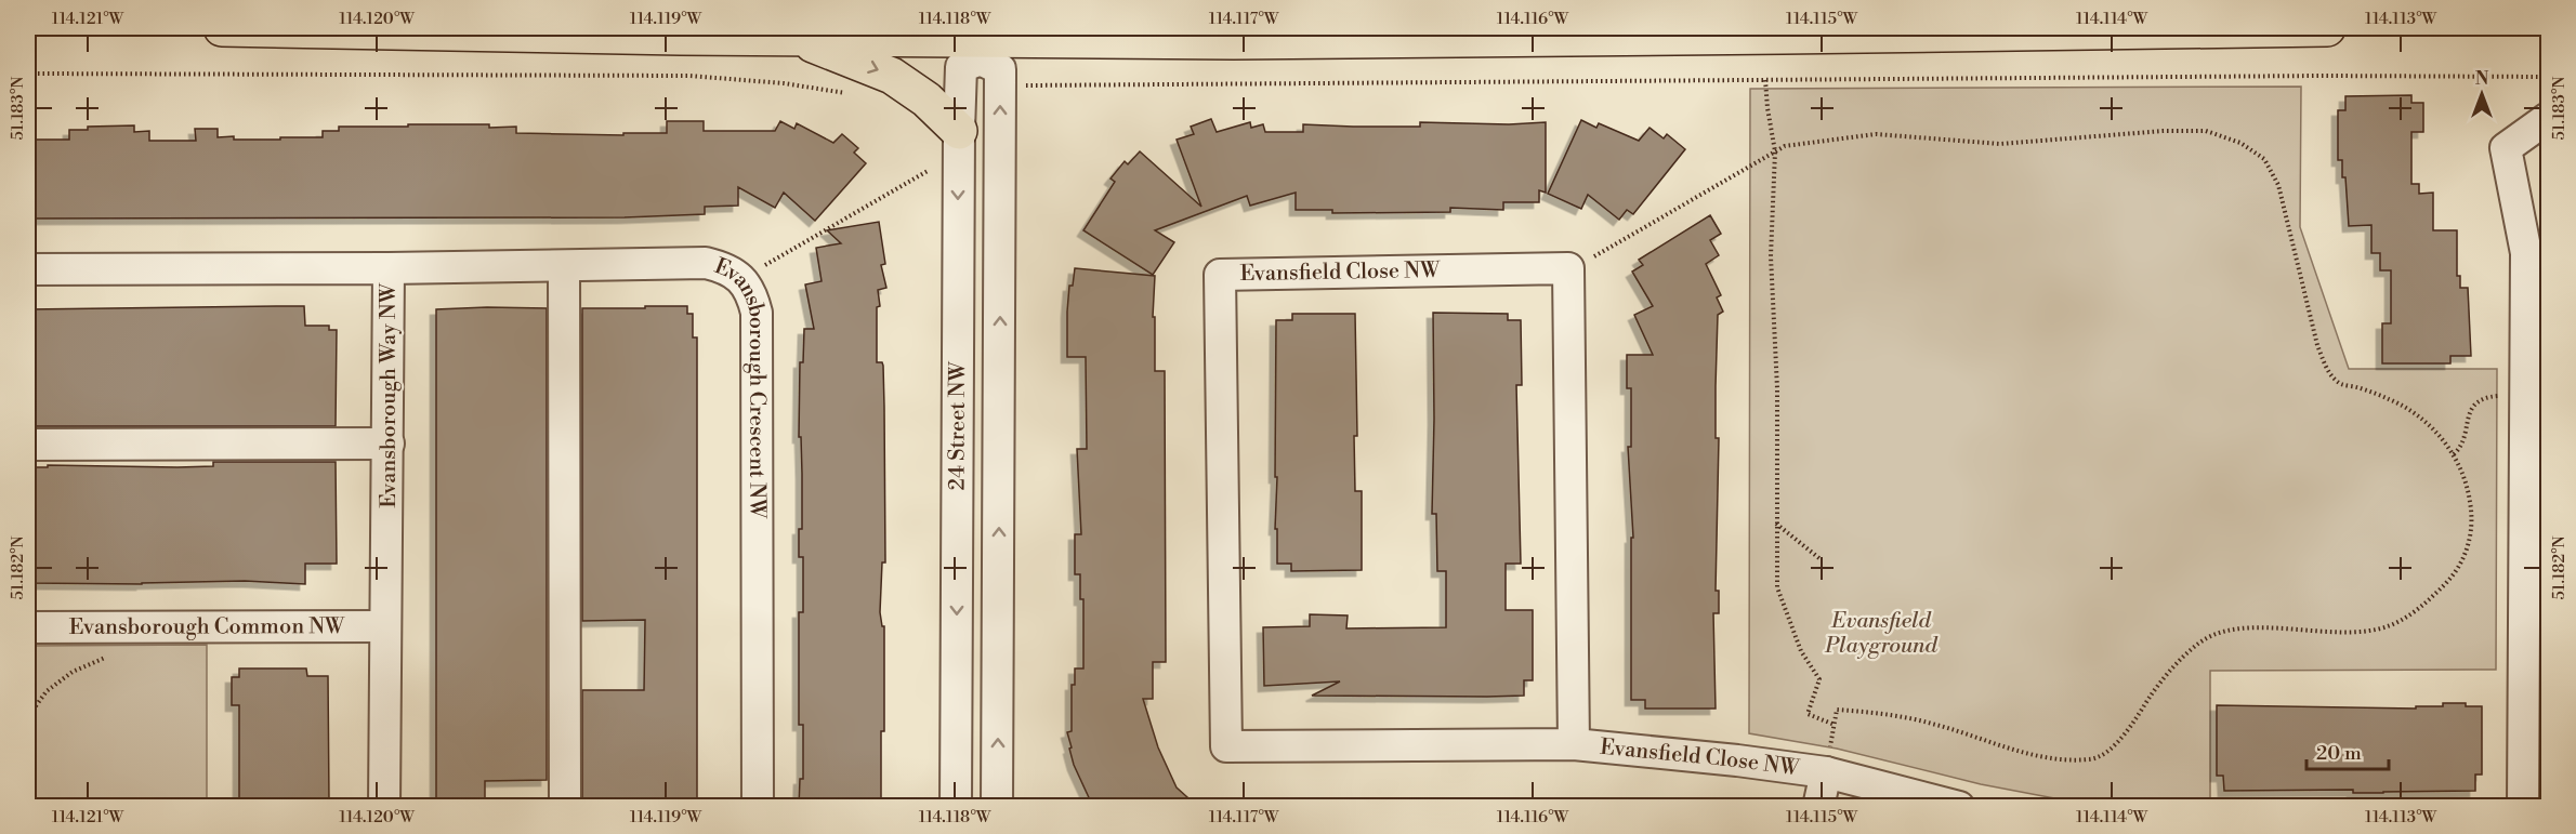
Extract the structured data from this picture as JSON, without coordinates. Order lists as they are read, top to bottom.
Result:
{
  "streets": {
    "street": [
      "Evansfield Close NW",
      "Evansborough Way NW",
      "Evansborough Crescent NW",
      "24 Street NW",
      "Evansborough Common NW"
    ]
  },
  "crossings": [
    ["Evansborough Way NW", "Evansborough Crescent NW"],
    ["Evansborough Way NW", "Evansborough Common NW"]
  ],
  "parks": ["Evansfield Playground"],
  "scale_bar": "20 m",
  "north": "top",
  "coordinates": [
    "114.121°W",
    "114.120°W",
    "114.119°W",
    "114.118°W",
    "114.117°W",
    "114.116°W",
    "114.115°W",
    "114.114°W",
    "114.113°W",
    "51.183°N",
    "51.182°N"
  ]
}
